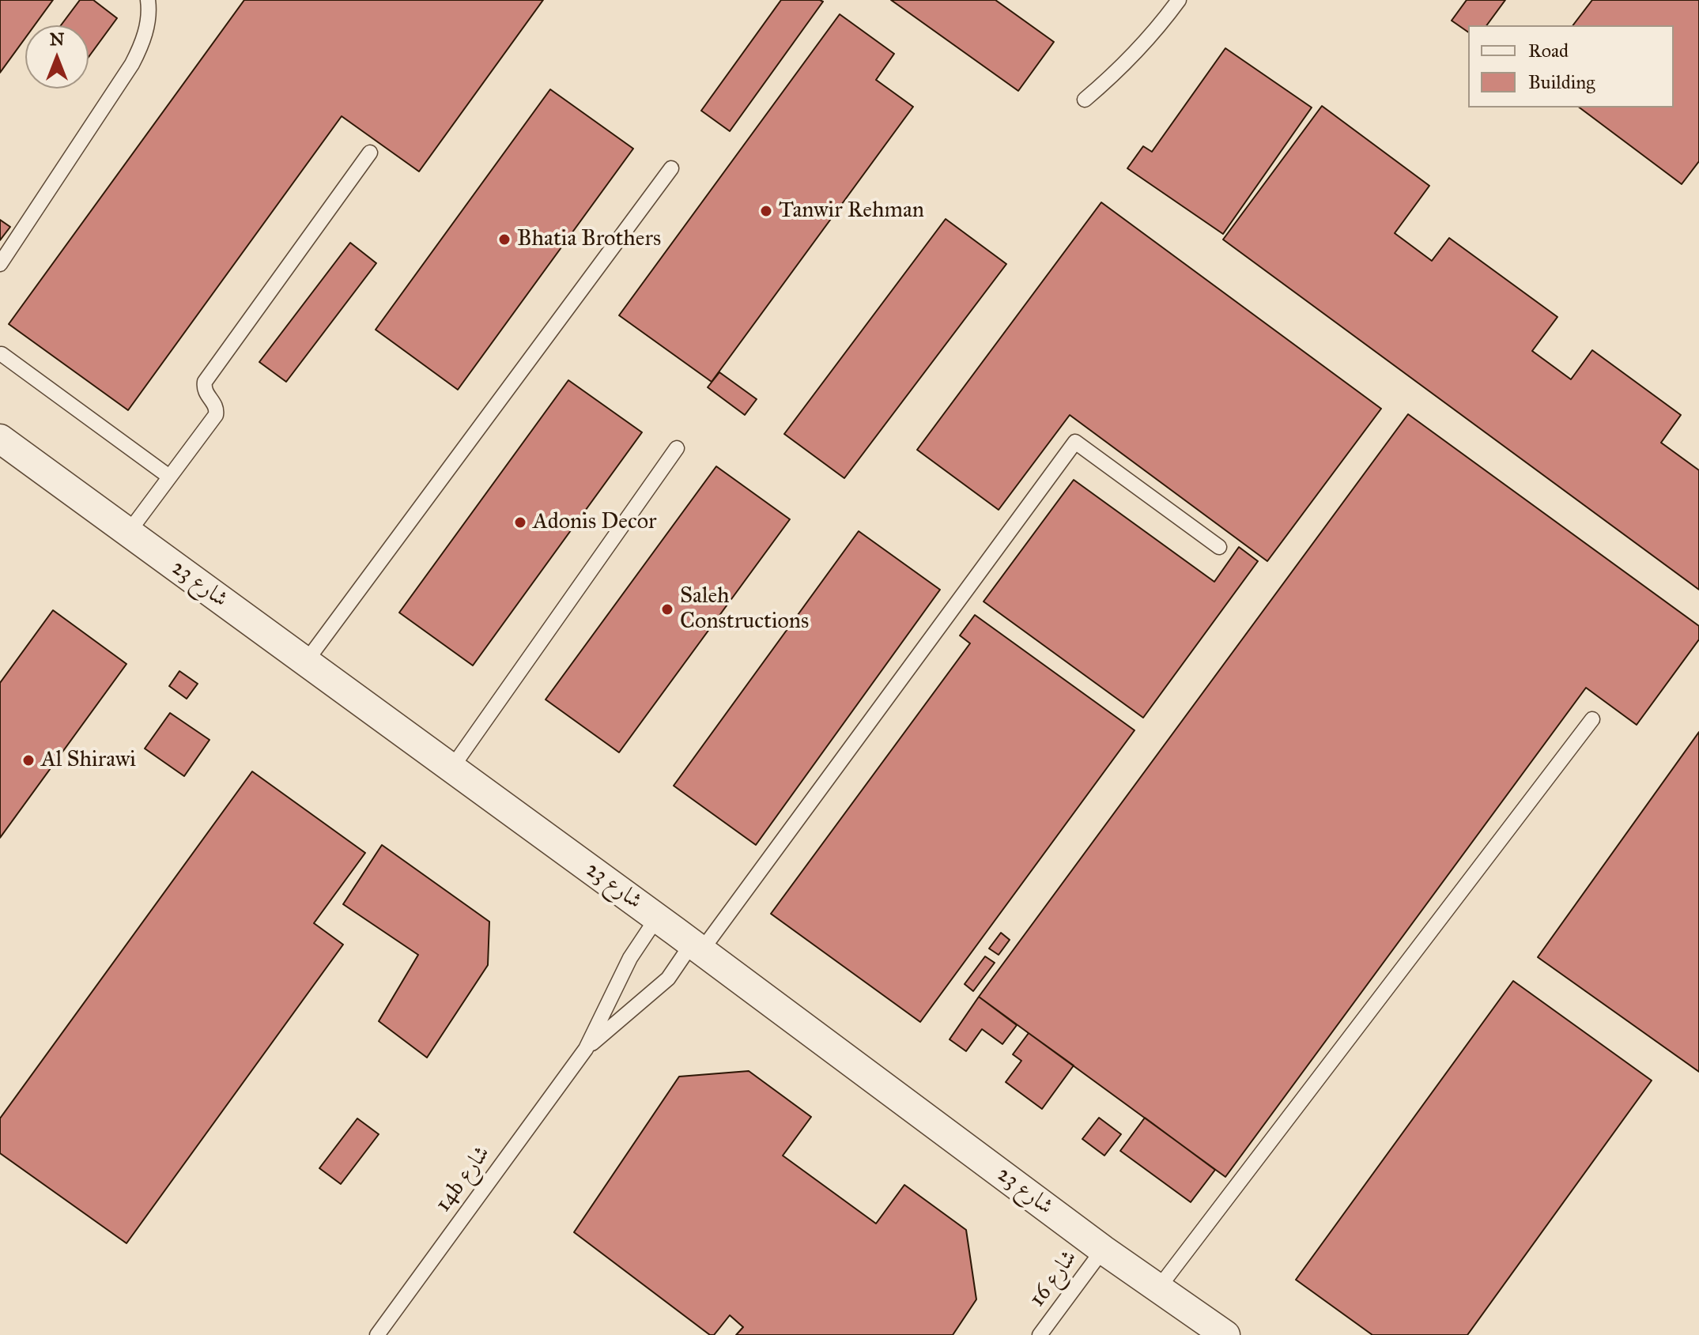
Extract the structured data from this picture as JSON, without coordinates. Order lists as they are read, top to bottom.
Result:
{
  "streets": {
    "street": ["شارع 23"],
    "lane": ["14b شارع", "شارع 16"]
  },
  "crossings": [
    ["شارع 23", "14b شارع"],
    ["شارع 23", "شارع 16"]
  ],
  "places": [
    "Tanwir Rehman",
    "Bhatia Brothers",
    "Adonis Decor",
    "Saleh Constructions",
    "Al Shirawi"
  ],
  "legend": ["Road", "Building"],
  "north": "top"
}
